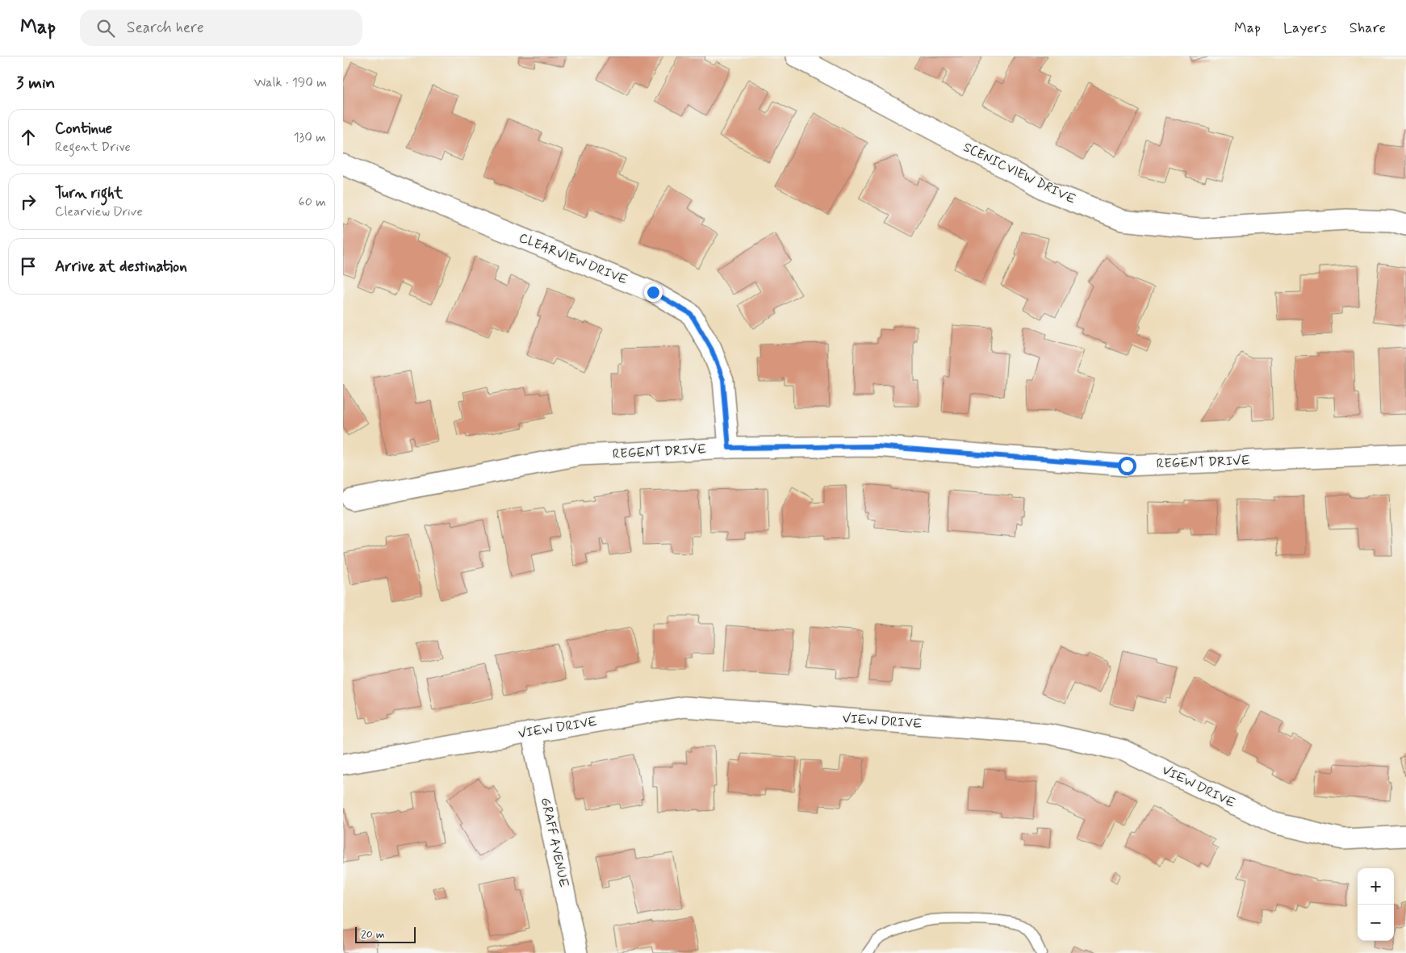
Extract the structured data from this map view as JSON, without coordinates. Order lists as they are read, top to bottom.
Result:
{
  "streets": {
    "street": [
      "SCENICVIEW DRIVE",
      "CLEARVIEW DRIVE",
      "REGENT DRIVE",
      "VIEW DRIVE",
      "GRAFF AVENUE"
    ]
  },
  "crossings": [
    ["CLEARVIEW DRIVE", "REGENT DRIVE"],
    ["VIEW DRIVE", "GRAFF AVENUE"]
  ],
  "scale_bar": "20 m",
  "page": {
    "header": "Map",
    "search": "Search here",
    "nav": ["Map", "Layers", "Share"],
    "heading": ["3 min", "Walk · 190 m"],
    "list": [
      ["Continue", "Regent Drive", "130 m"],
      ["Turn right", "Clearview Drive", "60 m"],
      "Arrive at destination"
    ],
    "map_buttons": ["+", "−"],
    "scale": "20 m"
  }
}
